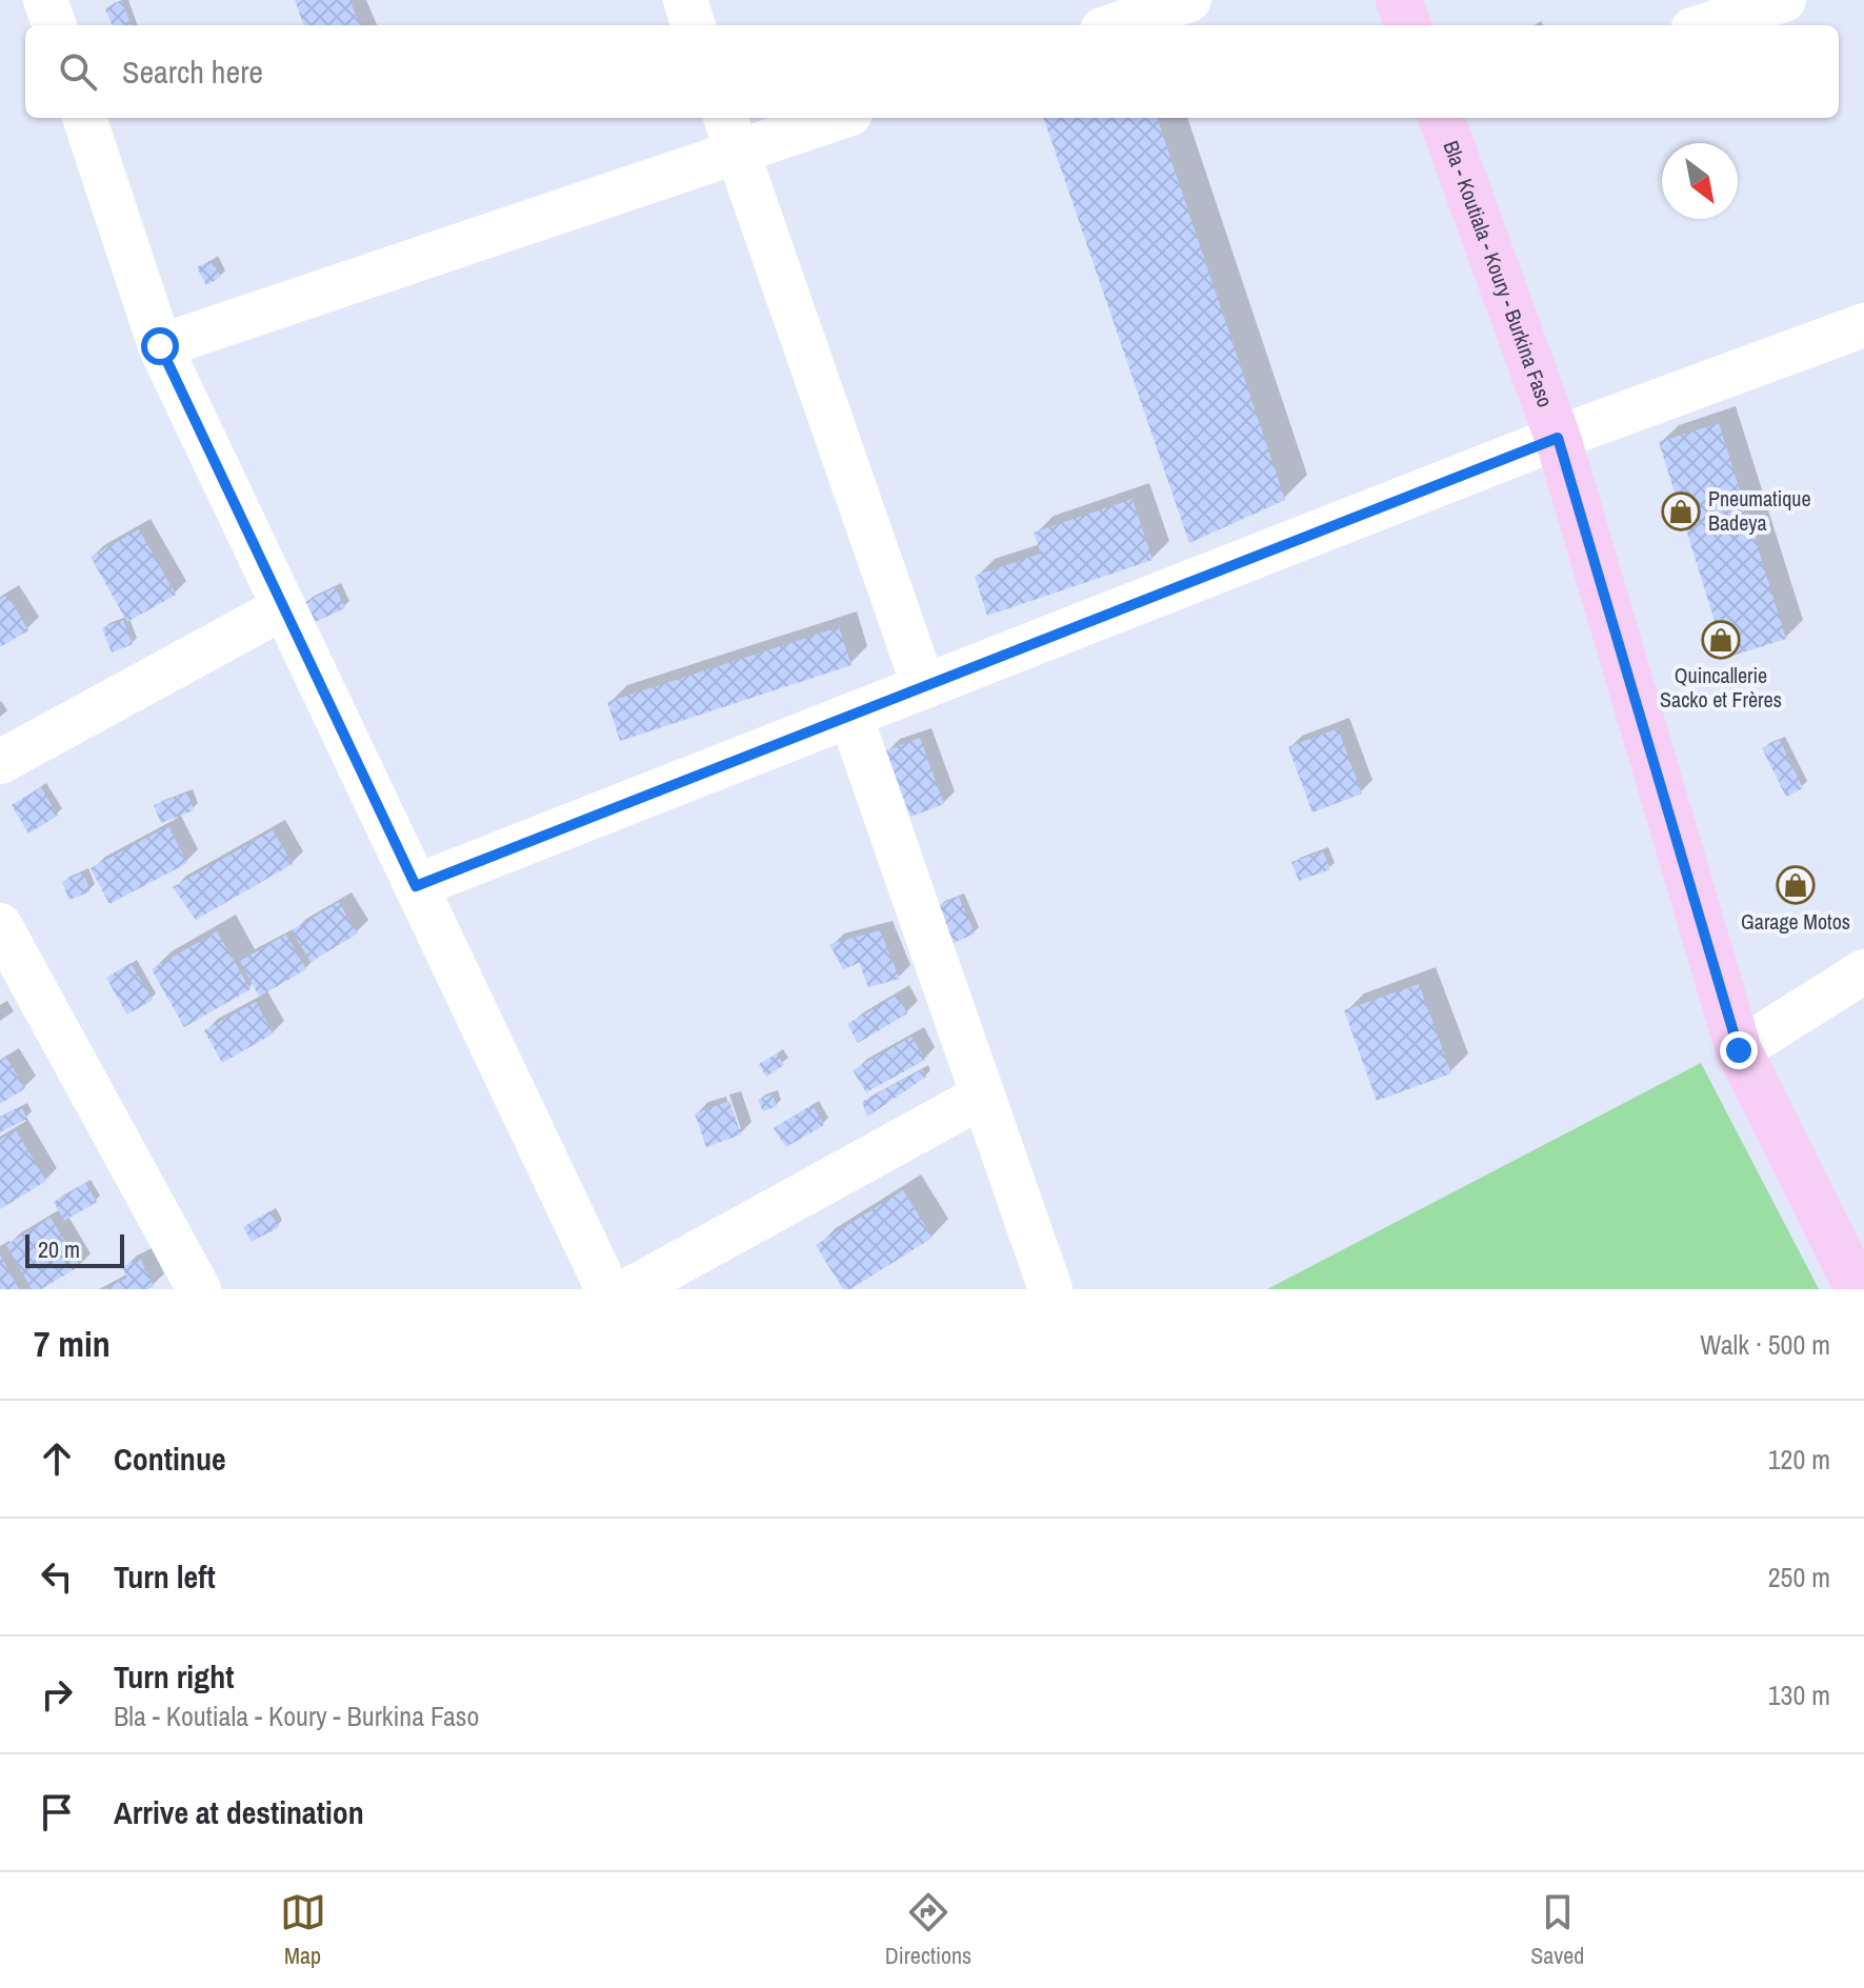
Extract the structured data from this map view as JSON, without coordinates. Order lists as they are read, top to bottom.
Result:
{
  "streets": {
    "main road": ["Bla - Koutiala - Koury - Burkina Faso"]
  },
  "places": {
    "shop": ["Pneumatique Badeya", "Quincallerie Sacko et Frères", "Garage Motos"]
  },
  "scale_bar": "20 m",
  "north": "bottom right",
  "page": {
    "search": "Search here",
    "scale": "20 m",
    "heading": ["7 min", "Walk · 500 m"],
    "list": [
      ["Continue", "120 m"],
      ["Turn left", "250 m"],
      ["Turn right", "Bla - Koutiala - Koury - Burkina Faso", "130 m"],
      "Arrive at destination"
    ],
    "nav": ["Map", "Directions", "Saved"]
  }
}
